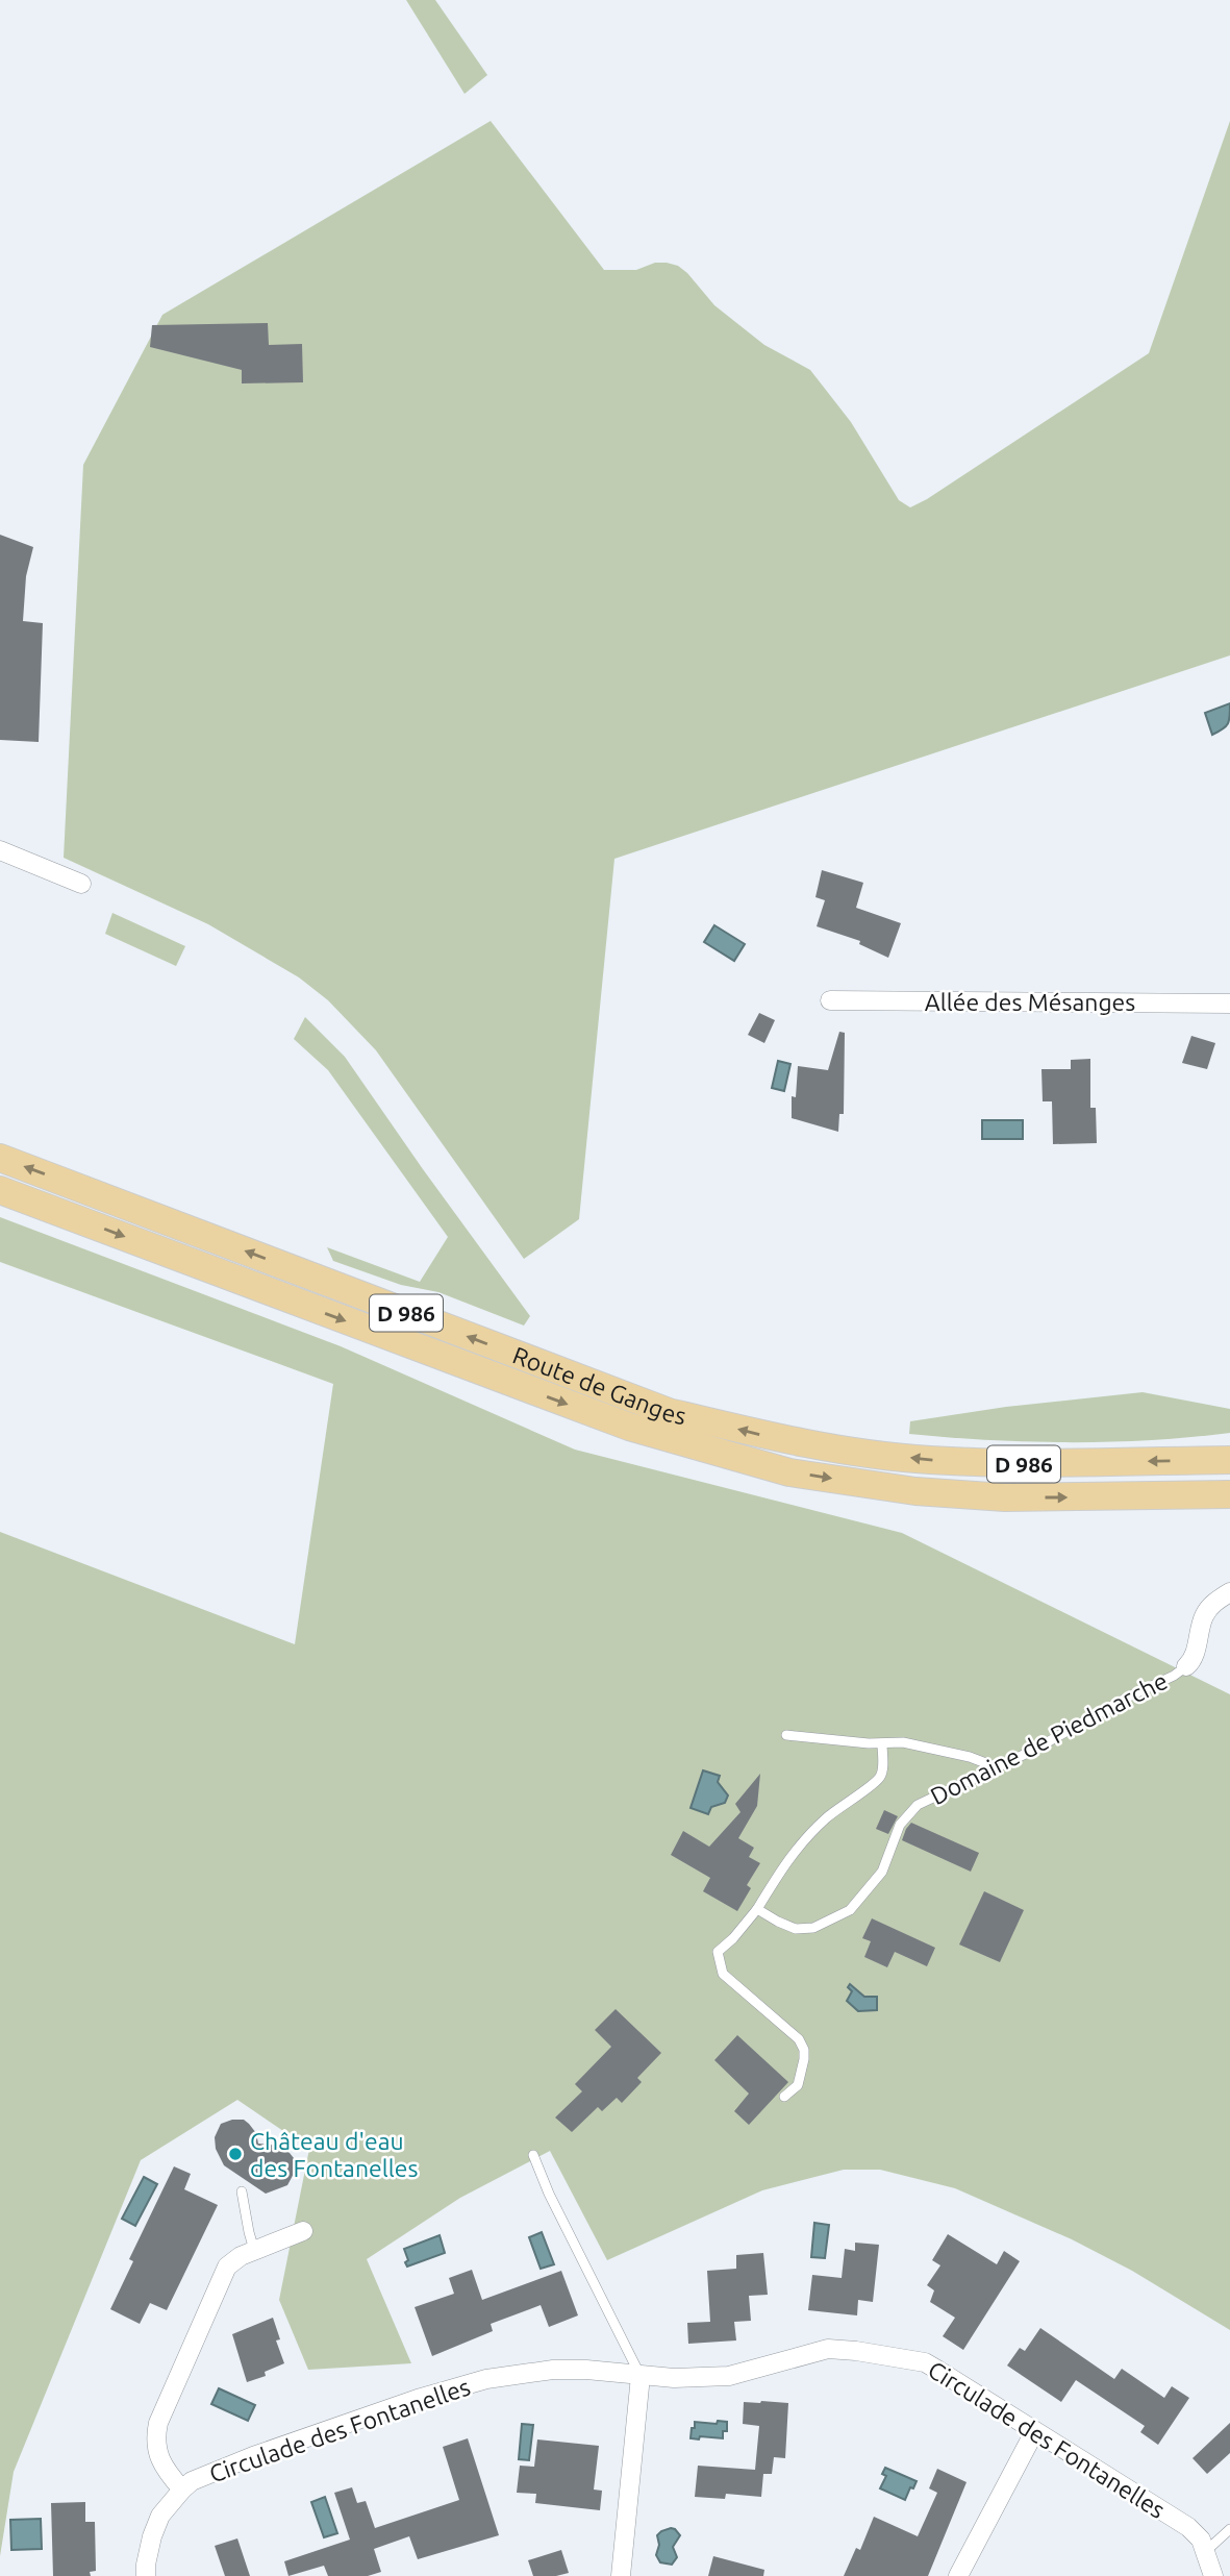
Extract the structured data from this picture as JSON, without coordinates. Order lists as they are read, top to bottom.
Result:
{
  "streets": {
    "main road": ["D 986", "Route de Ganges"],
    "street": ["Allée des Mésanges", "Circulade des Fontanelles"],
    "lane": ["Domaine de Piedmarche"]
  },
  "places": ["Château d'eau des Fontanelles"]
}
